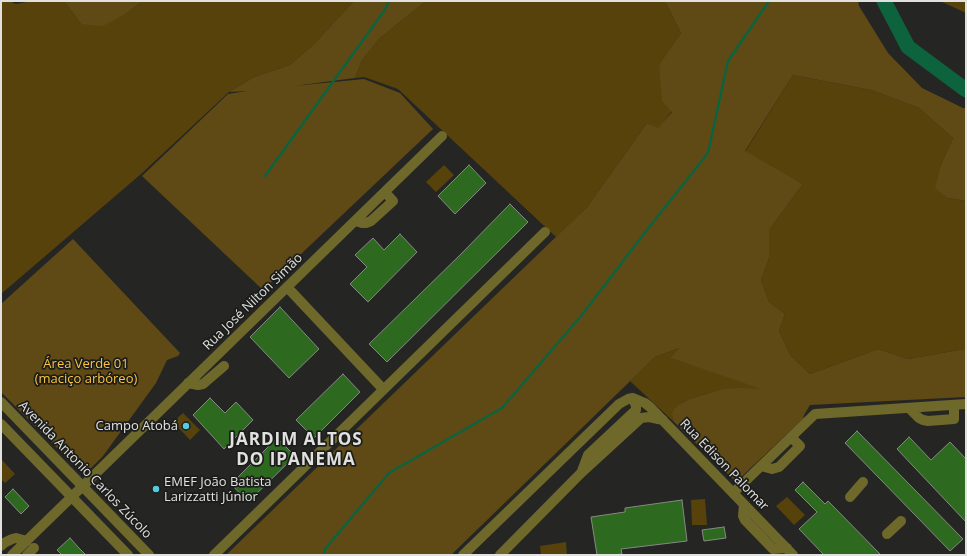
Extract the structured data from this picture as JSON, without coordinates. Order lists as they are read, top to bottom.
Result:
{
  "streets": {
    "street": ["Rua José Nilton Simão", "Rua Edison Palomar", "Avenida Antonio Carlos Zúcolo"]
  },
  "crossings": [
    ["Rua José Nilton Simão", "Avenida Antonio Carlos Zúcolo"]
  ],
  "districts": ["JARDIM ALTOS DO IPANEMA"],
  "parks": ["Área Verde 01 (maciço arbóreo)"],
  "places": ["Campo Atobá", "EMEF João Batista Larizzatti Júnior"]
}
